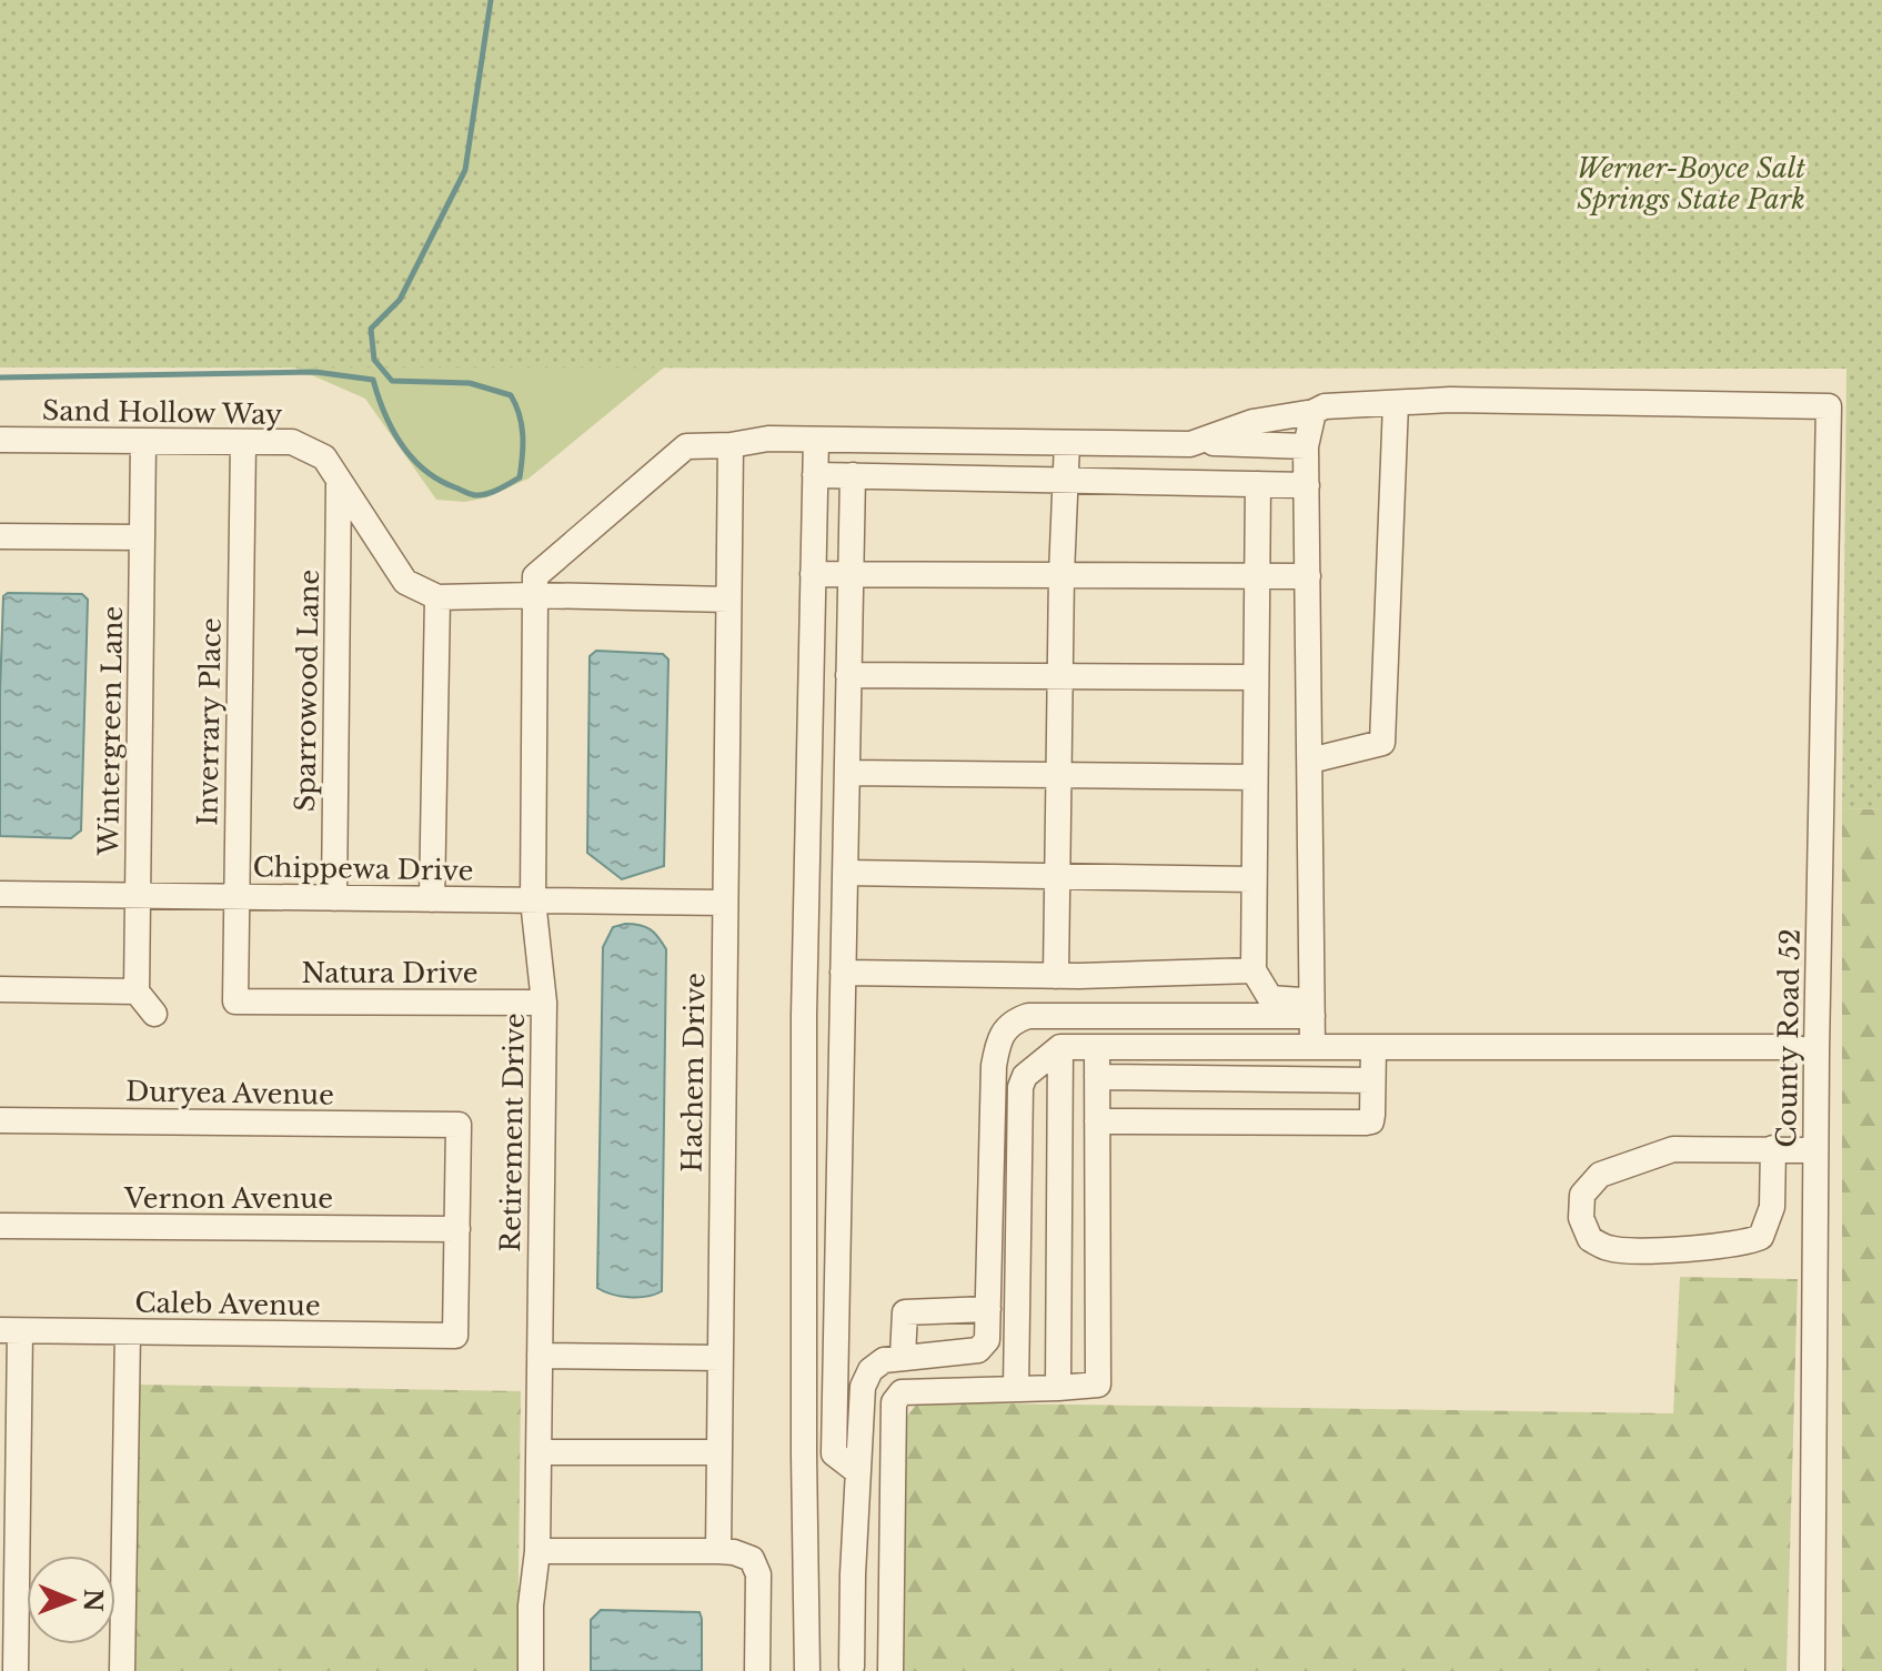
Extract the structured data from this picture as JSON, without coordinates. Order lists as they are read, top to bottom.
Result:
{
  "streets": {
    "street": [
      "Sand Hollow Way",
      "Sparrowood Lane",
      "Inverrary Place",
      "Wintergreen Lane",
      "Chippewa Drive",
      "Natura Drive",
      "County Road 52",
      "Hachem Drive",
      "Duryea Avenue",
      "Retirement Drive",
      "Vernon Avenue",
      "Caleb Avenue"
    ]
  },
  "crossings": [
    ["Sand Hollow Way", "Sparrowood Lane"],
    ["Sand Hollow Way", "Inverrary Place"],
    ["Sand Hollow Way", "Wintergreen Lane"],
    ["Sparrowood Lane", "Chippewa Drive"],
    ["Inverrary Place", "Chippewa Drive"],
    ["Inverrary Place", "Natura Drive"],
    ["Wintergreen Lane", "Chippewa Drive"],
    ["Chippewa Drive", "Hachem Drive"],
    ["Chippewa Drive", "Retirement Drive"],
    ["Natura Drive", "Retirement Drive"],
    ["Duryea Avenue", "Vernon Avenue"],
    ["Duryea Avenue", "Caleb Avenue"],
    ["Vernon Avenue", "Caleb Avenue"]
  ],
  "parks": ["Werner-Boyce Salt Springs State Park"],
  "north": "right"
}
